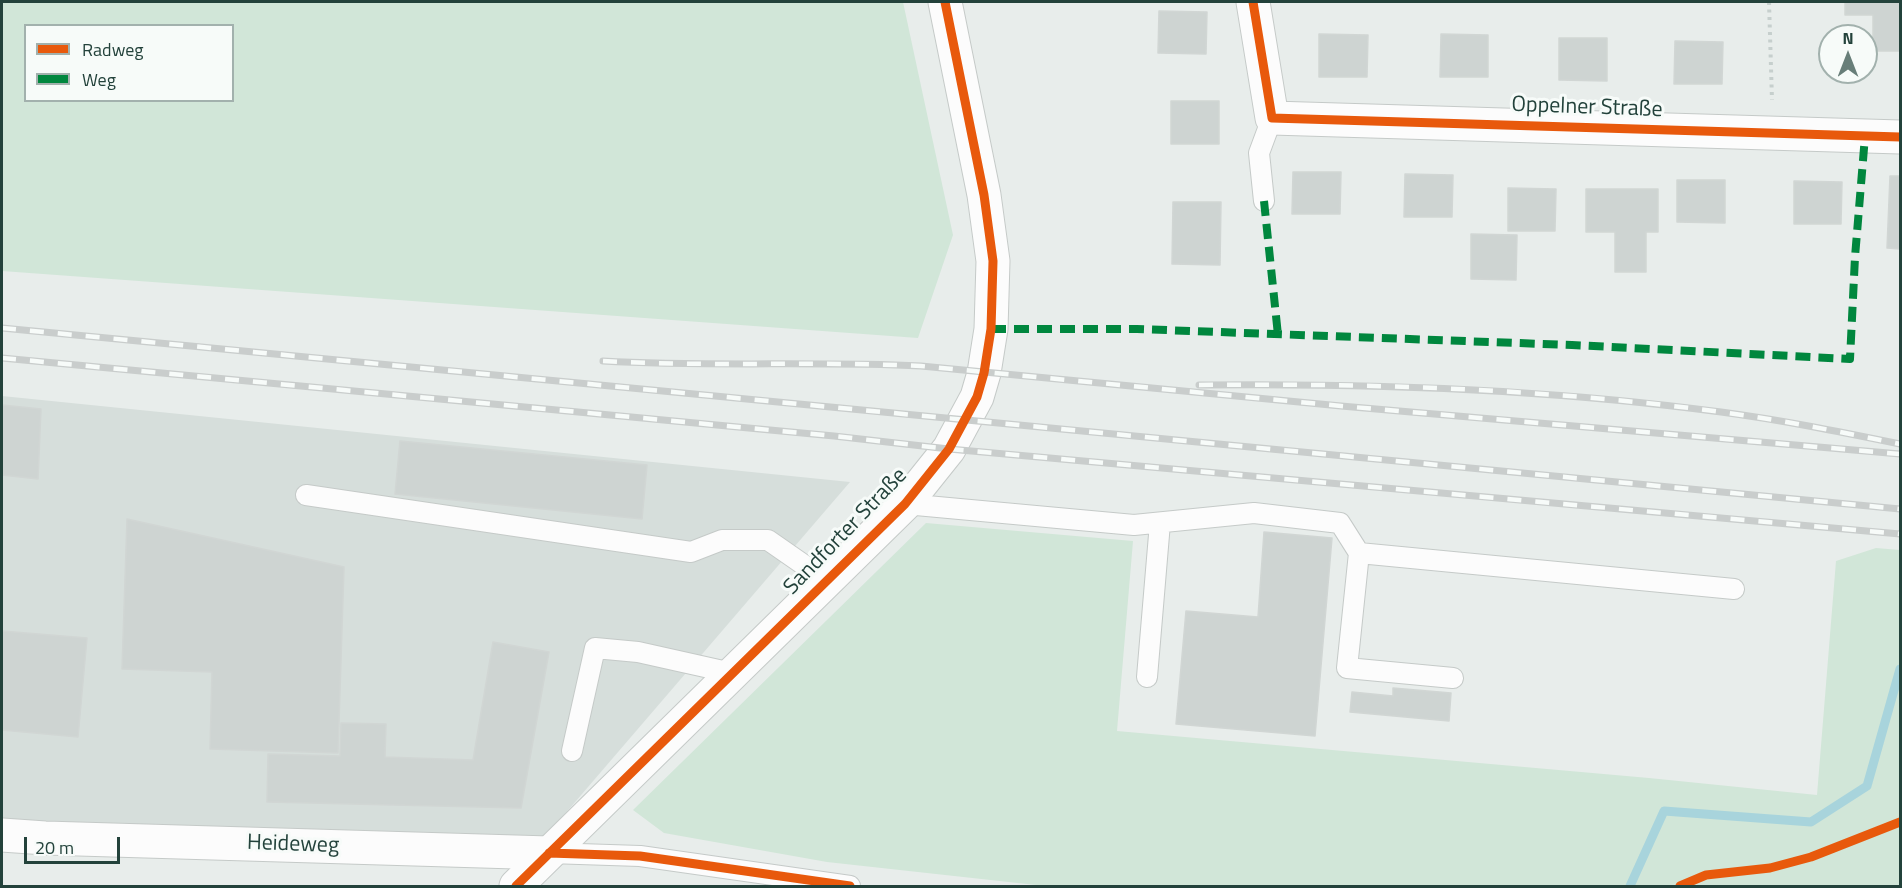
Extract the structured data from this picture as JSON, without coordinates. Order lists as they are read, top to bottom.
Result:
{
  "streets": {
    "street": ["Oppelner Straße", "Sandforter Straße", "Heideweg"]
  },
  "crossings": [
    ["Sandforter Straße", "Heideweg"]
  ],
  "legend": ["Radweg", "Weg"],
  "scale_bar": "20 m",
  "north": "top"
}
